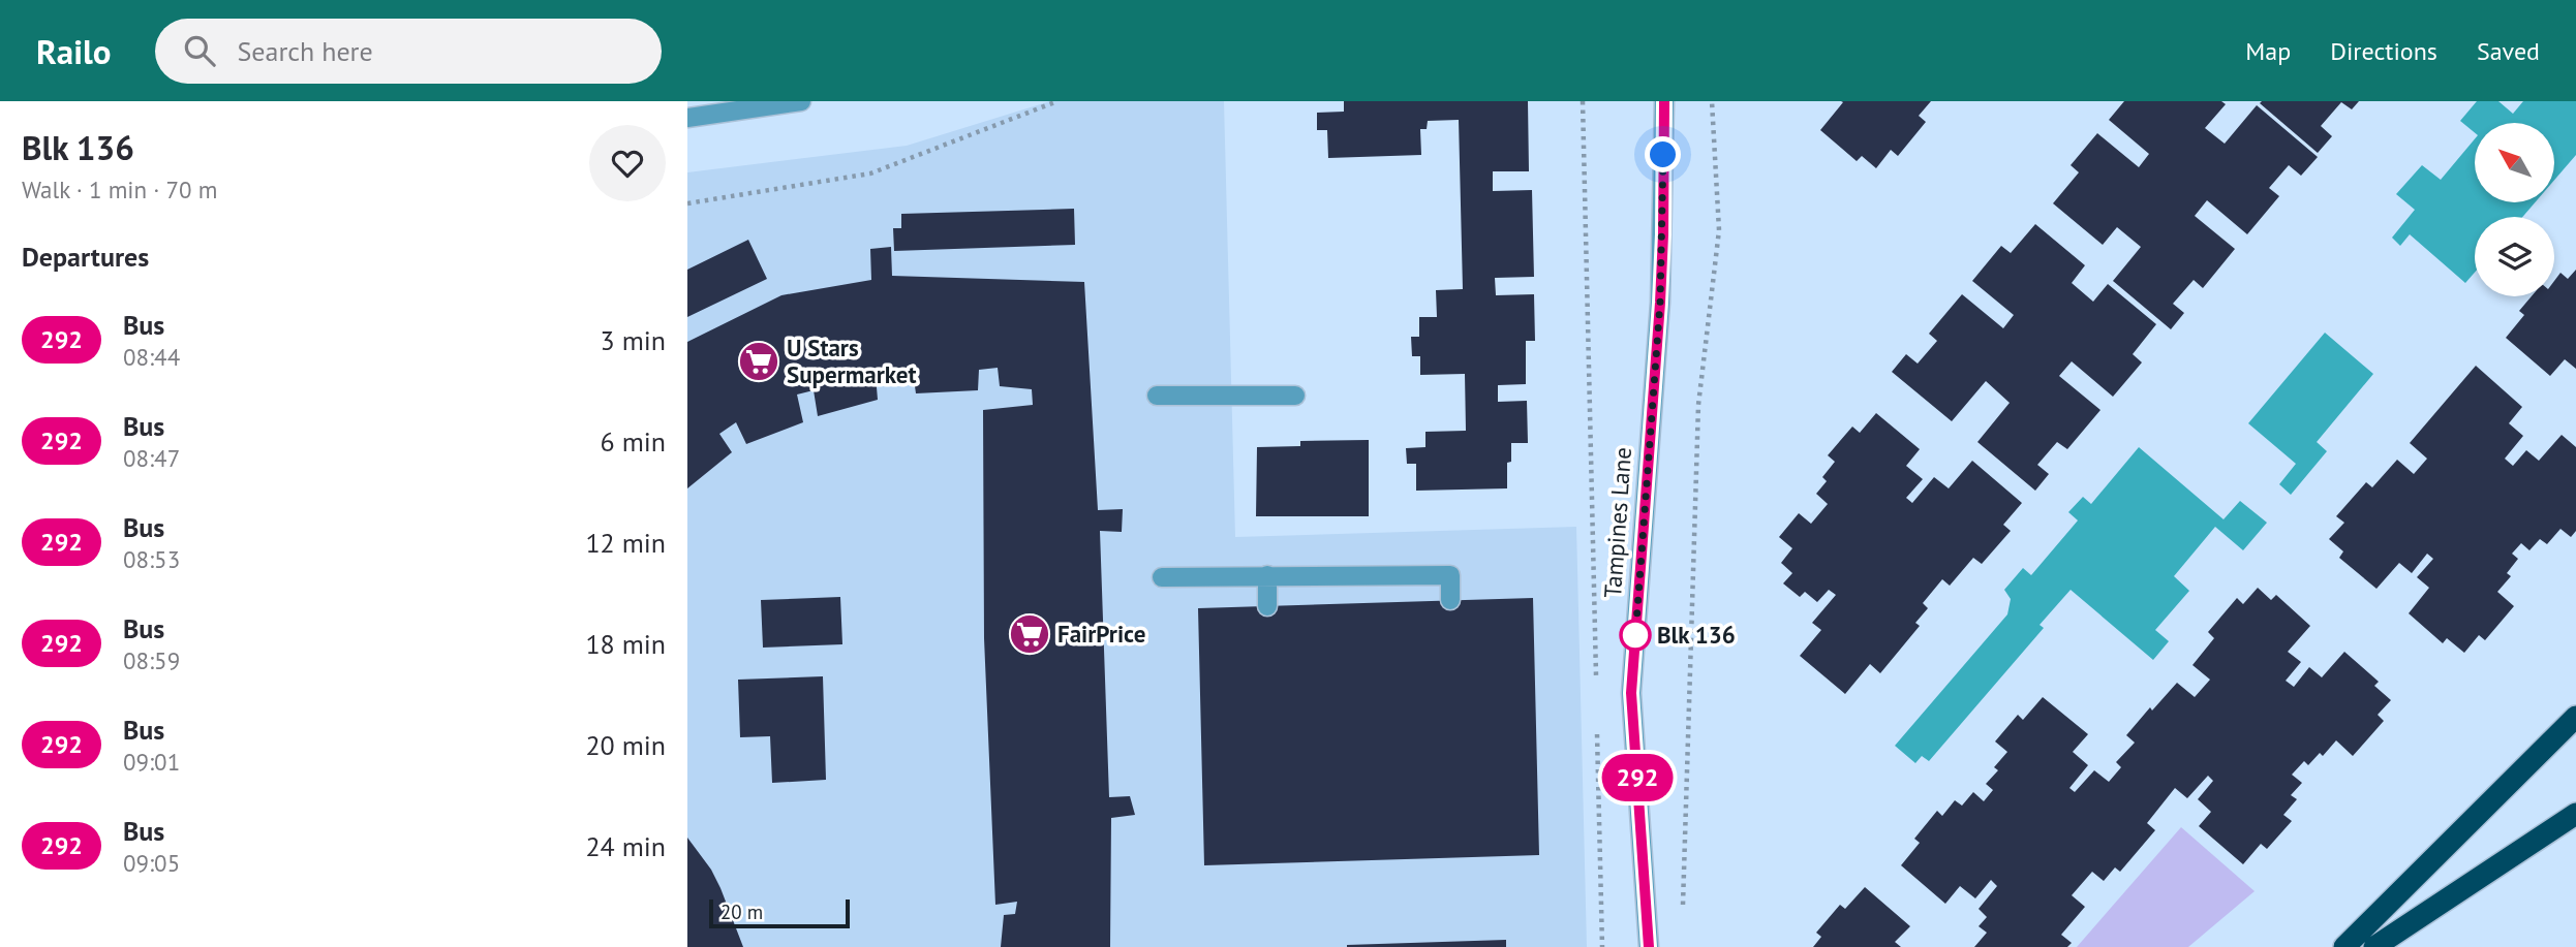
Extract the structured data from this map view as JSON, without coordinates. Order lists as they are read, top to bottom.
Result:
{
  "streets": {
    "street": ["Tampines Lane"]
  },
  "places": {
    "supermarket": ["U Stars Supermarket", "FairPrice"],
    "other": ["Blk 136"]
  },
  "lines": ["bus line 292"],
  "scale_bar": "20 m",
  "north": "top left",
  "page": {
    "header": "Railo",
    "search": "Search here",
    "nav": ["Map", "Directions", "Saved"],
    "heading": [
      ["Blk 136", "Walk · 1 min · 70 m"],
      "Departures"
    ],
    "on_map": "292",
    "list": [
      {
        "mark": "292",
        "name": "Bus",
        "note": "08:44",
        "value": "3 min"
      },
      {
        "mark": "292",
        "name": "Bus",
        "note": "08:47",
        "value": "6 min"
      },
      {
        "mark": "292",
        "name": "Bus",
        "note": "08:53",
        "value": "12 min"
      },
      {
        "mark": "292",
        "name": "Bus",
        "note": "08:59",
        "value": "18 min"
      },
      {
        "mark": "292",
        "name": "Bus",
        "note": "09:01",
        "value": "20 min"
      },
      {
        "mark": "292",
        "name": "Bus",
        "note": "09:05",
        "value": "24 min"
      }
    ],
    "scale": "20 m"
  }
}
